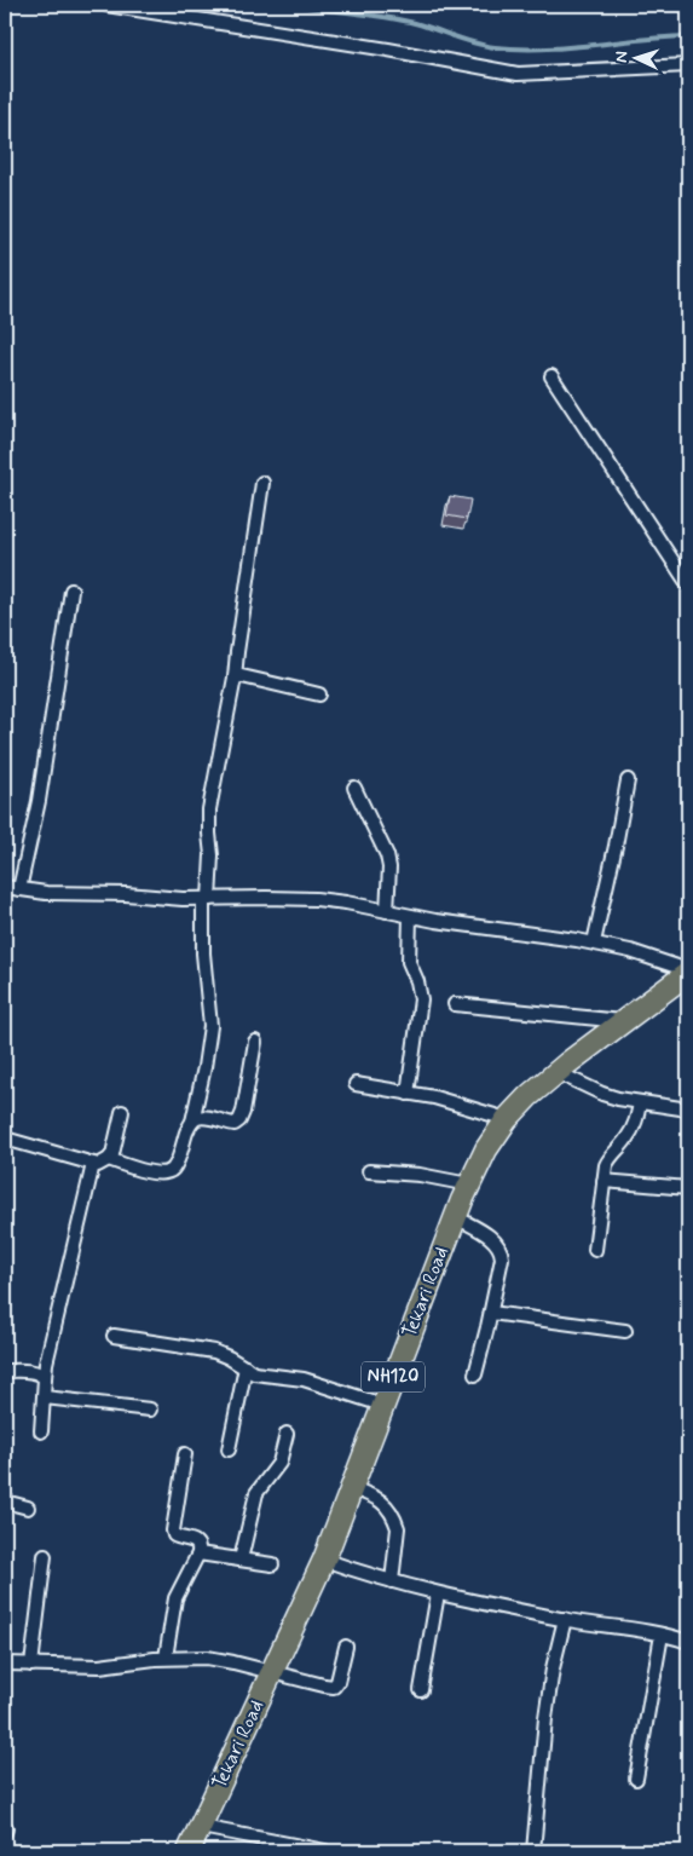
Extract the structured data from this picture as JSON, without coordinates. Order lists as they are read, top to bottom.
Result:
{
  "streets": {
    "highway": ["Tekari Road", "NH120"]
  },
  "north": "left"
}
